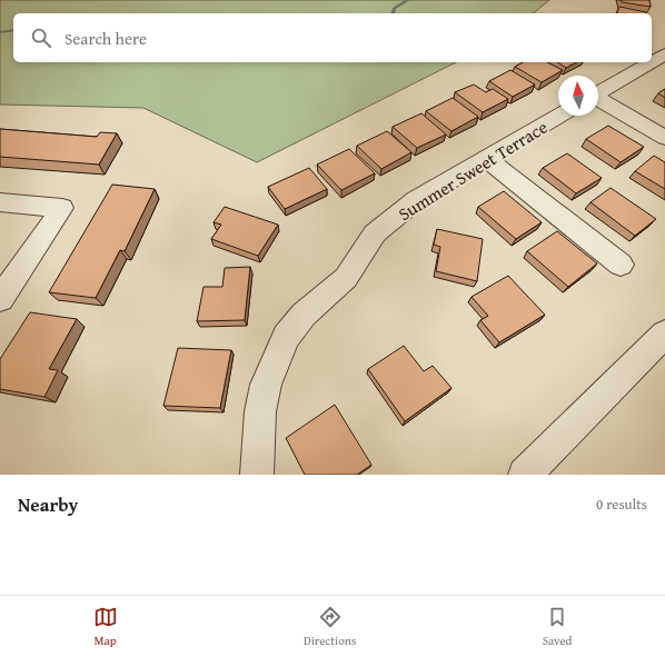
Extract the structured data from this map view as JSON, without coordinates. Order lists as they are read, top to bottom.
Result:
{
  "streets": {
    "street": ["Summer Sweet Terrace"]
  },
  "north": "top",
  "page": {
    "search": "Search here",
    "heading": ["Nearby", "0 results"],
    "nav": ["Map", "Directions", "Saved"]
  }
}
